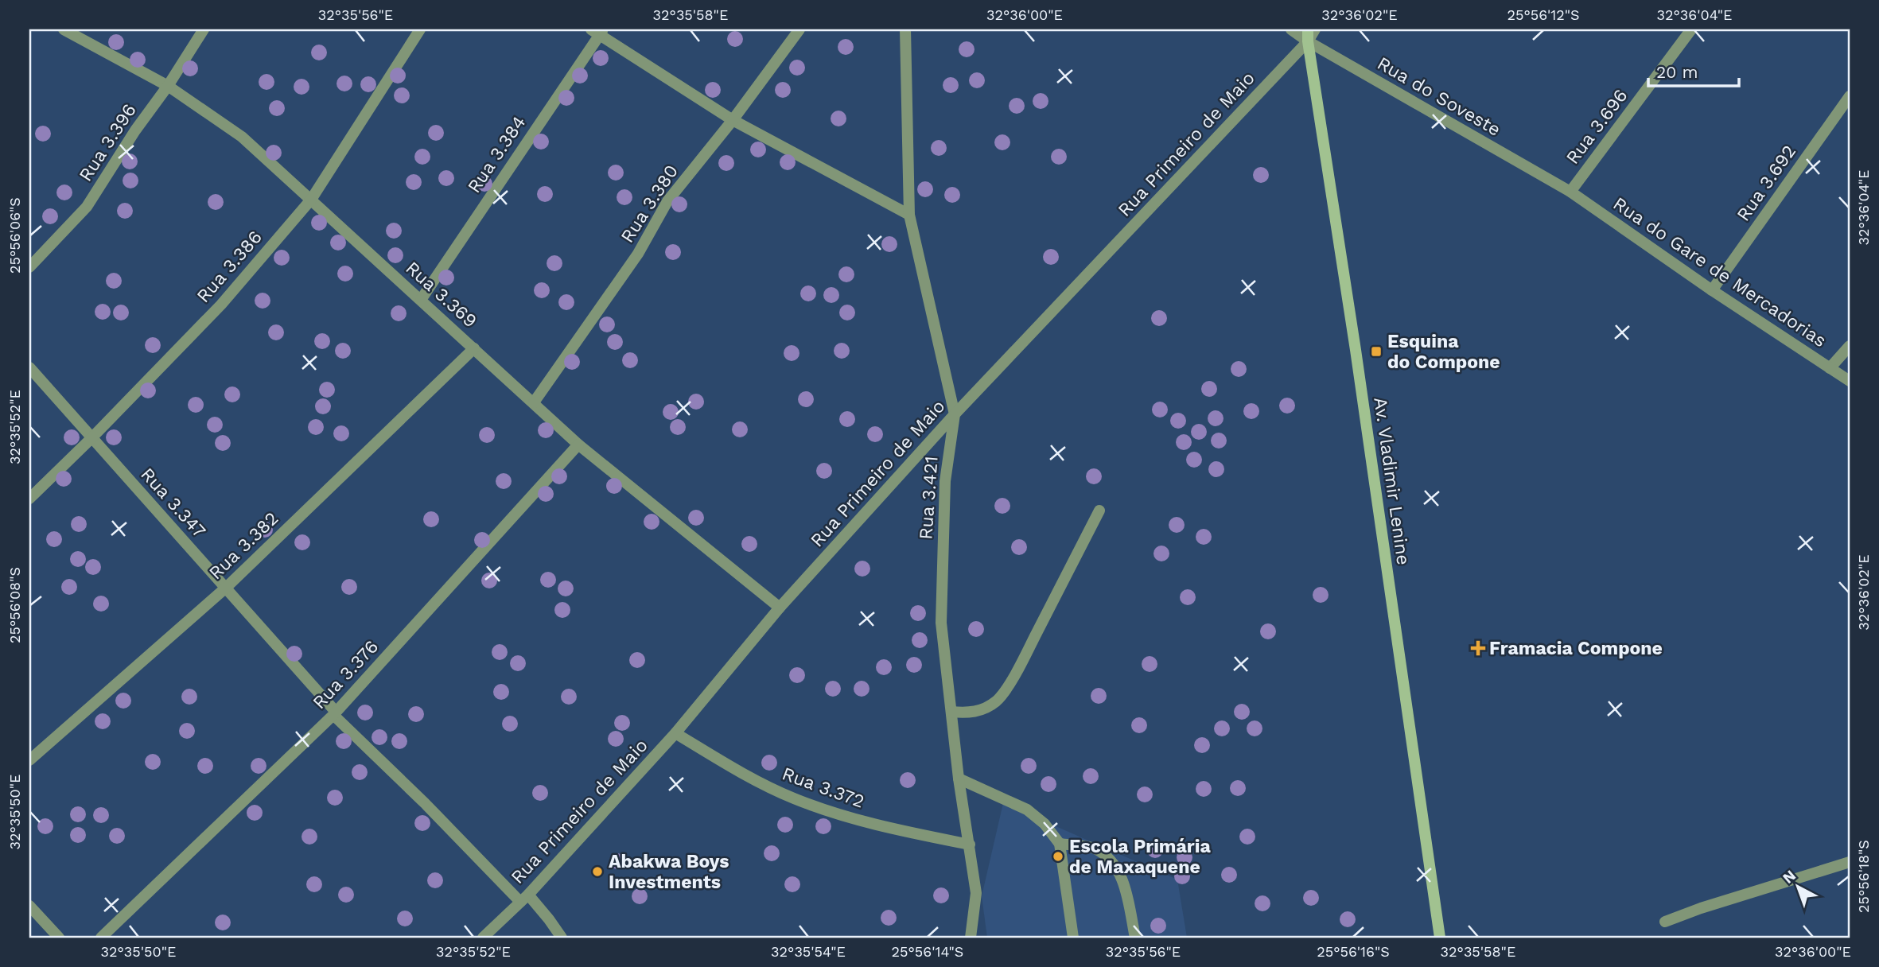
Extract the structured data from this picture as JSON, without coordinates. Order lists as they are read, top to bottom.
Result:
{
  "streets": {
    "main road": ["Av. Vladimir Lenine"],
    "street": [
      "Rua do Soveste",
      "Rua 3.696",
      "Rua 3.396",
      "Rua Primeiro de Maio",
      "Rua 3.384",
      "Rua 3.692",
      "Rua 3.380",
      "Rua 3.386",
      "Rua do Gare de Mercadorias",
      "Rua 3.369",
      "Rua 3.421",
      "Rua 3.347",
      "Rua 3.382",
      "Rua 3.376",
      "Rua 3.372"
    ]
  },
  "crossings": [
    ["Rua do Soveste", "Rua 3.696"],
    ["Rua do Soveste", "Rua Primeiro de Maio"],
    ["Rua do Soveste", "Rua do Gare de Mercadorias"],
    ["Rua do Soveste", "Av. Vladimir Lenine"],
    ["Rua 3.696", "Rua do Gare de Mercadorias"],
    ["Rua 3.396", "Rua 3.369"],
    ["Rua Primeiro de Maio", "Rua 3.369"],
    ["Rua Primeiro de Maio", "Av. Vladimir Lenine"],
    ["Rua Primeiro de Maio", "Rua 3.421"],
    ["Rua Primeiro de Maio", "Rua 3.347"],
    ["Rua Primeiro de Maio", "Rua 3.372"],
    ["Rua 3.384", "Rua 3.369"],
    ["Rua 3.692", "Rua do Gare de Mercadorias"],
    ["Rua 3.380", "Rua 3.369"],
    ["Rua 3.386", "Rua 3.369"],
    ["Rua 3.386", "Rua 3.347"],
    ["Rua 3.369", "Rua 3.382"],
    ["Rua 3.369", "Rua 3.376"],
    ["Rua 3.421", "Rua 3.372"],
    ["Rua 3.347", "Rua 3.382"],
    ["Rua 3.347", "Rua 3.376"]
  ],
  "places": {
    "transit": ["Esquina do Compone"],
    "health": ["Framacia Compone"],
    "other": ["Escola Primária de Maxaquene", "Abakwa Boys Investments"]
  },
  "scale_bar": "20 m",
  "north": "top left",
  "coordinates": [
    "32°35'56\"E",
    "32°35'58\"E",
    "32°36'00\"E",
    "32°36'02\"E",
    "25°56'12\"S",
    "32°36'04\"E",
    "25°56'06\"S",
    "32°35'52\"E",
    "25°56'08\"S",
    "32°35'50\"E",
    "25°56'18\"S",
    "32°35'54\"E",
    "25°56'14\"S",
    "25°56'16\"S"
  ]
}
